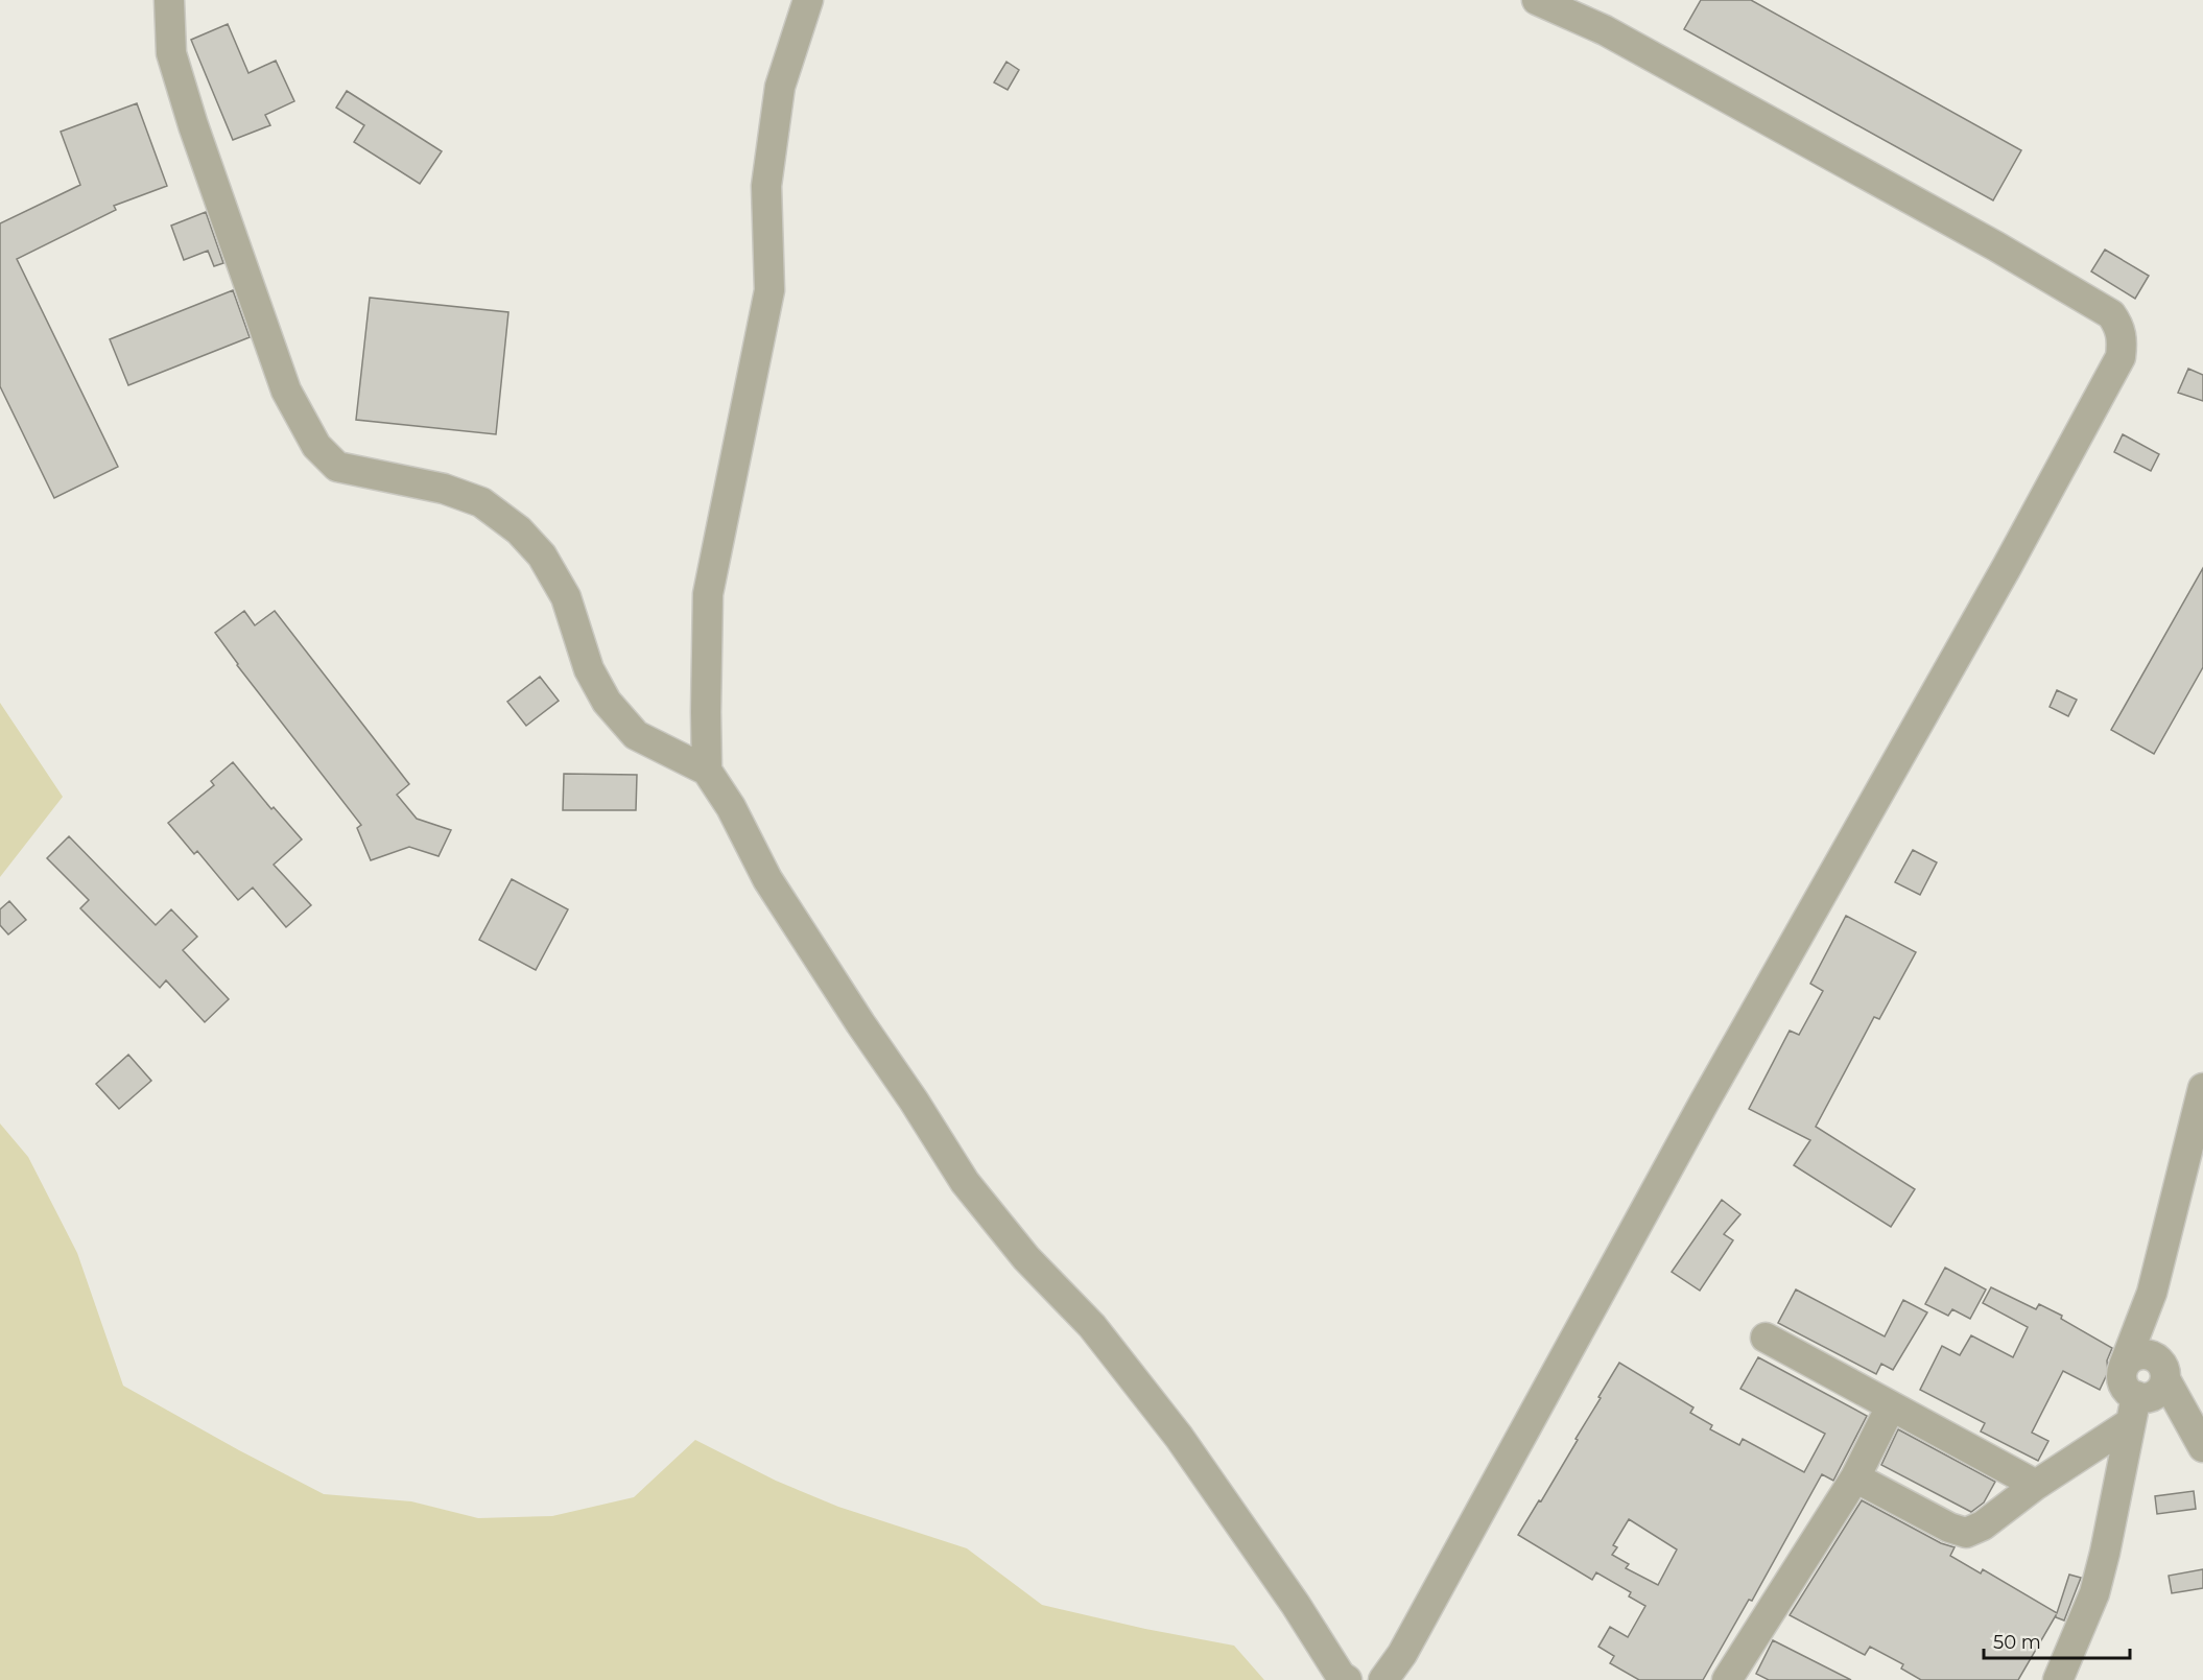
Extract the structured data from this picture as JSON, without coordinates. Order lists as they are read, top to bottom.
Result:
{
  "scale_bar": "50 m"
}
